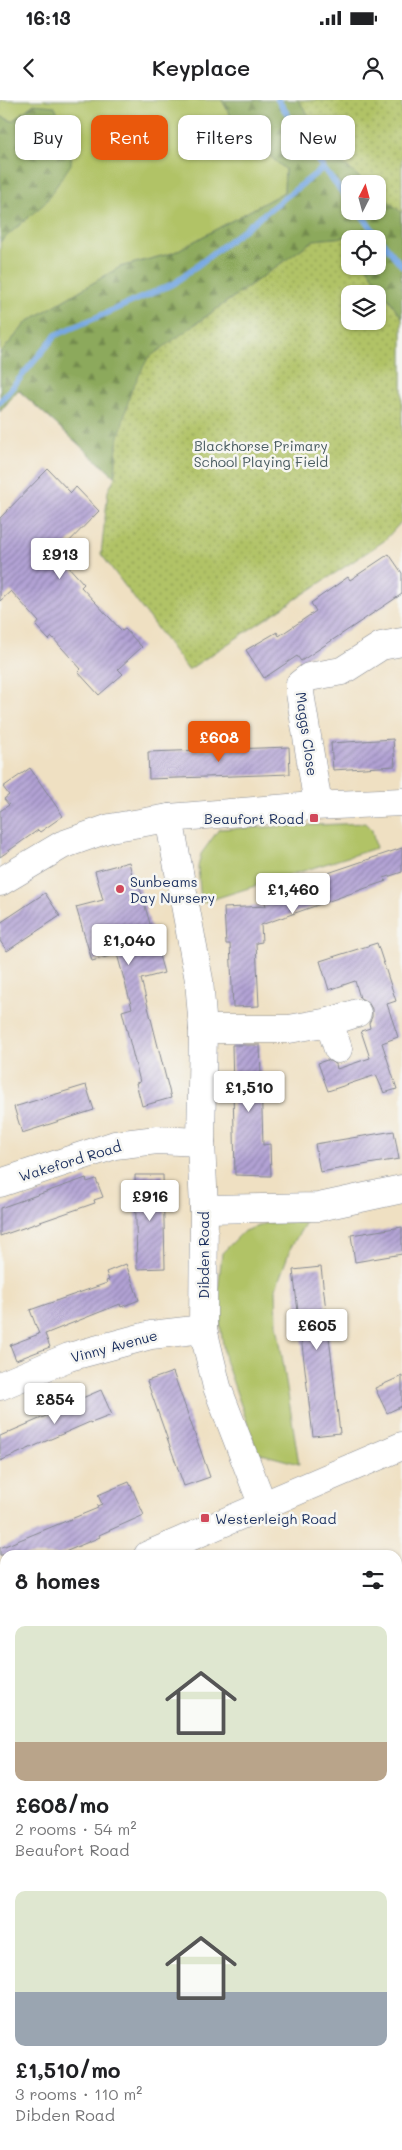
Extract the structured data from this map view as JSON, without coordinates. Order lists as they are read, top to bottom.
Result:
{
  "streets": {
    "street": [
      "Maggs Close",
      "Wakeford Road",
      "Dibden Road",
      "Vinny Avenue"
    ]
  },
  "crossings": [
    ["Wakeford Road", "Dibden Road"],
    ["Dibden Road", "Vinny Avenue"]
  ],
  "parks": ["Blackhorse Primary School Playing Field"],
  "places": {
    "transit": ["Beaufort Road", "Westerleigh Road"],
    "other": ["Sunbeams Day Nursery"]
  },
  "north": "top",
  "page": {
    "status": "16:13",
    "header": "Keyplace",
    "chip": [
      "Buy",
      "Rent",
      "Filters",
      "New"
    ],
    "price": [
      "£913",
      "£608",
      "£1,460",
      "£1,040",
      "£1,510",
      "£916",
      "£605",
      "£854"
    ],
    "heading": "8 homes",
    "list": [
      {
        "name": "£608/mo",
        "note": "2 rooms · 54 m² · Beaufort Road"
      },
      {
        "name": "£1,510/mo",
        "note": "3 rooms · 110 m² · Dibden Road"
      }
    ]
  }
}
